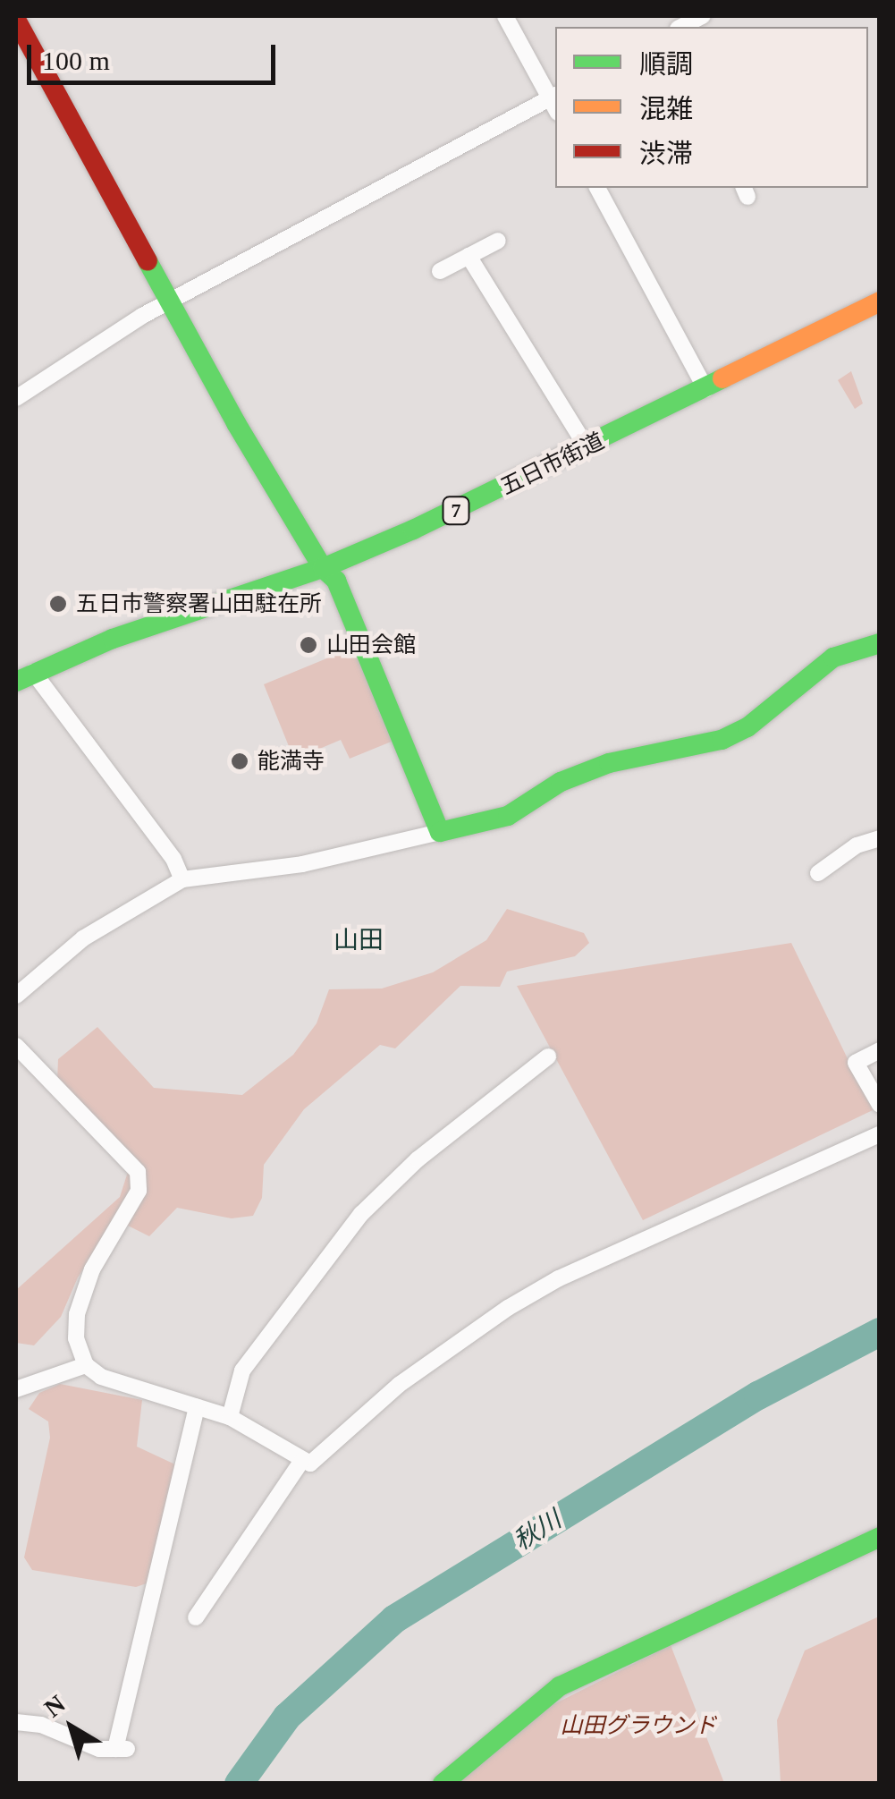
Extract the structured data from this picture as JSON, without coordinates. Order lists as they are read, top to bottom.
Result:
{
  "streets": {
    "street": ["五日市街道", "7"]
  },
  "districts": ["山田"],
  "water": ["秋川"],
  "parks": ["山田グラウンド"],
  "places": ["五日市警察署山田駐在所", "山田会館", "能満寺"],
  "legend": ["順調", "混雑", "渋滞"],
  "scale_bar": "100 m",
  "north": "top left"
}
